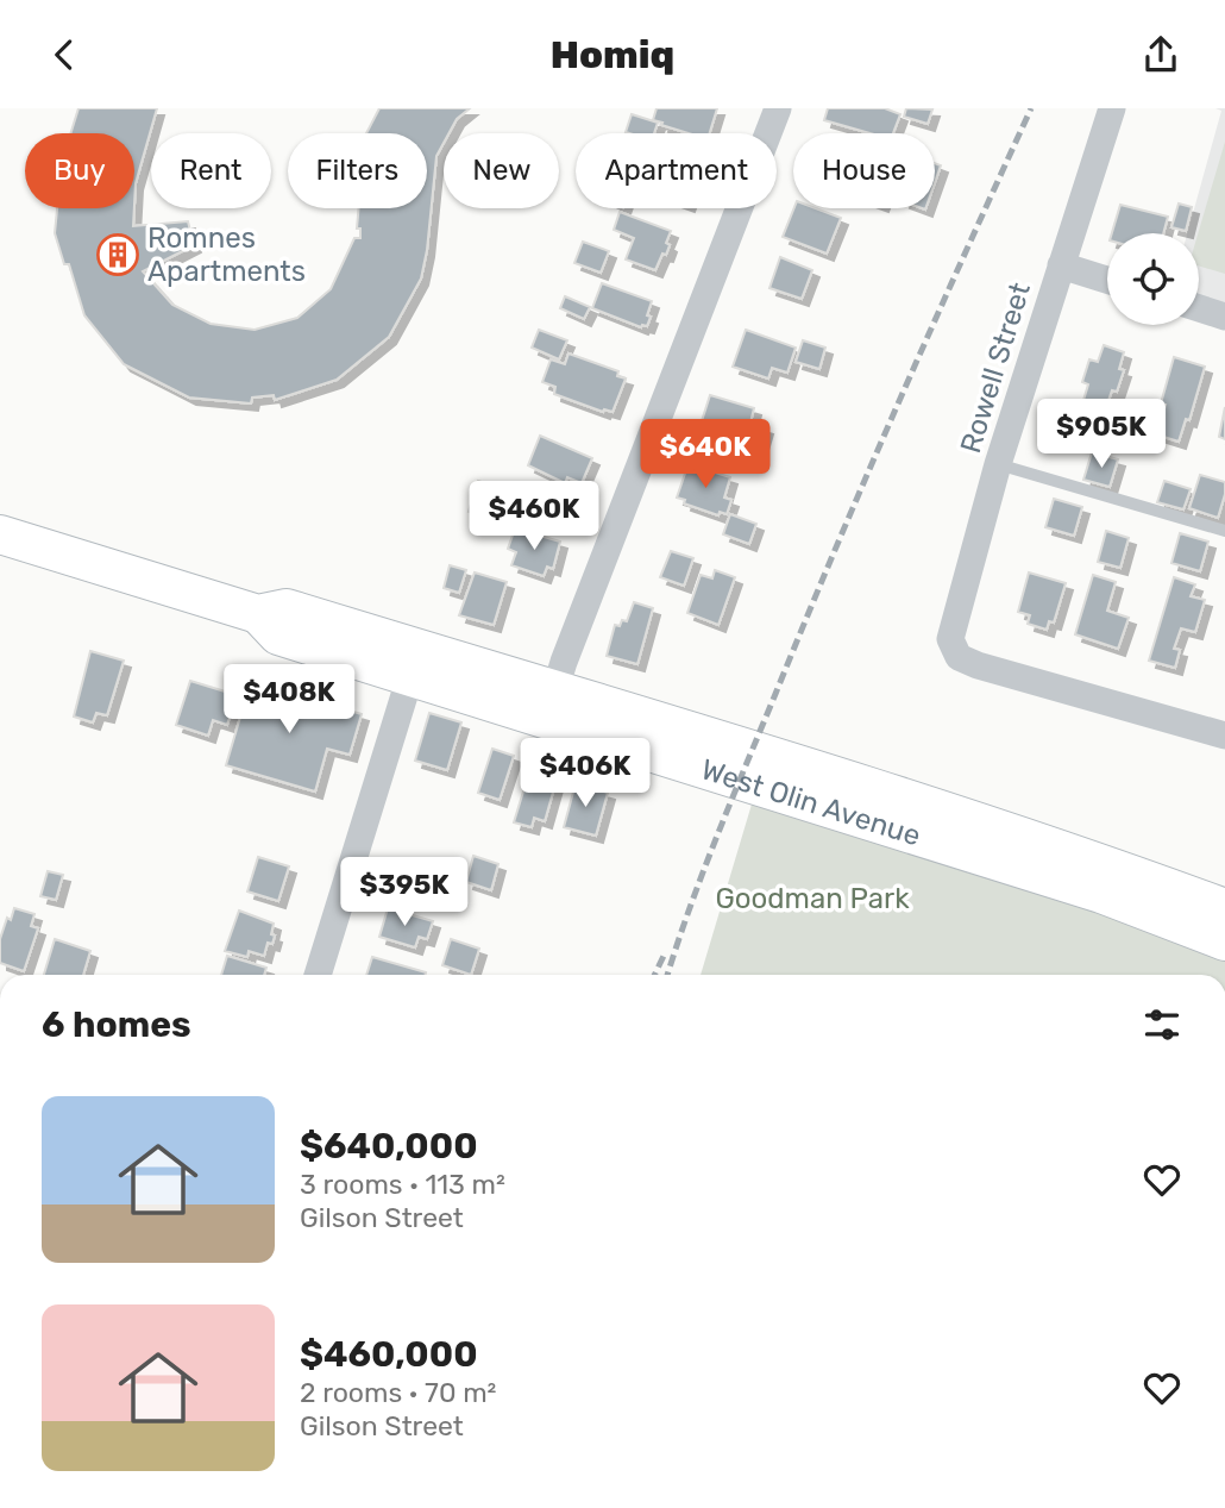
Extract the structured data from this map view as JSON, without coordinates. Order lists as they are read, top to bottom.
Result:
{
  "streets": {
    "street": ["Rowell Street", "West Olin Avenue"]
  },
  "parks": ["Goodman Park"],
  "places": {
    "building": ["Romnes Apartments"]
  },
  "page": {
    "header": "Homiq",
    "chip": [
      "Buy",
      "Rent",
      "Filters",
      "New",
      "Apartment",
      "House"
    ],
    "price": [
      "$905K",
      "$640K",
      "$460K",
      "$408K",
      "$406K",
      "$395K"
    ],
    "heading": "6 homes",
    "list": [
      {
        "name": "$640,000",
        "note": "3 rooms · 113 m² · Gilson Street"
      },
      {
        "name": "$460,000",
        "note": "2 rooms · 70 m² · Gilson Street"
      }
    ]
  }
}
